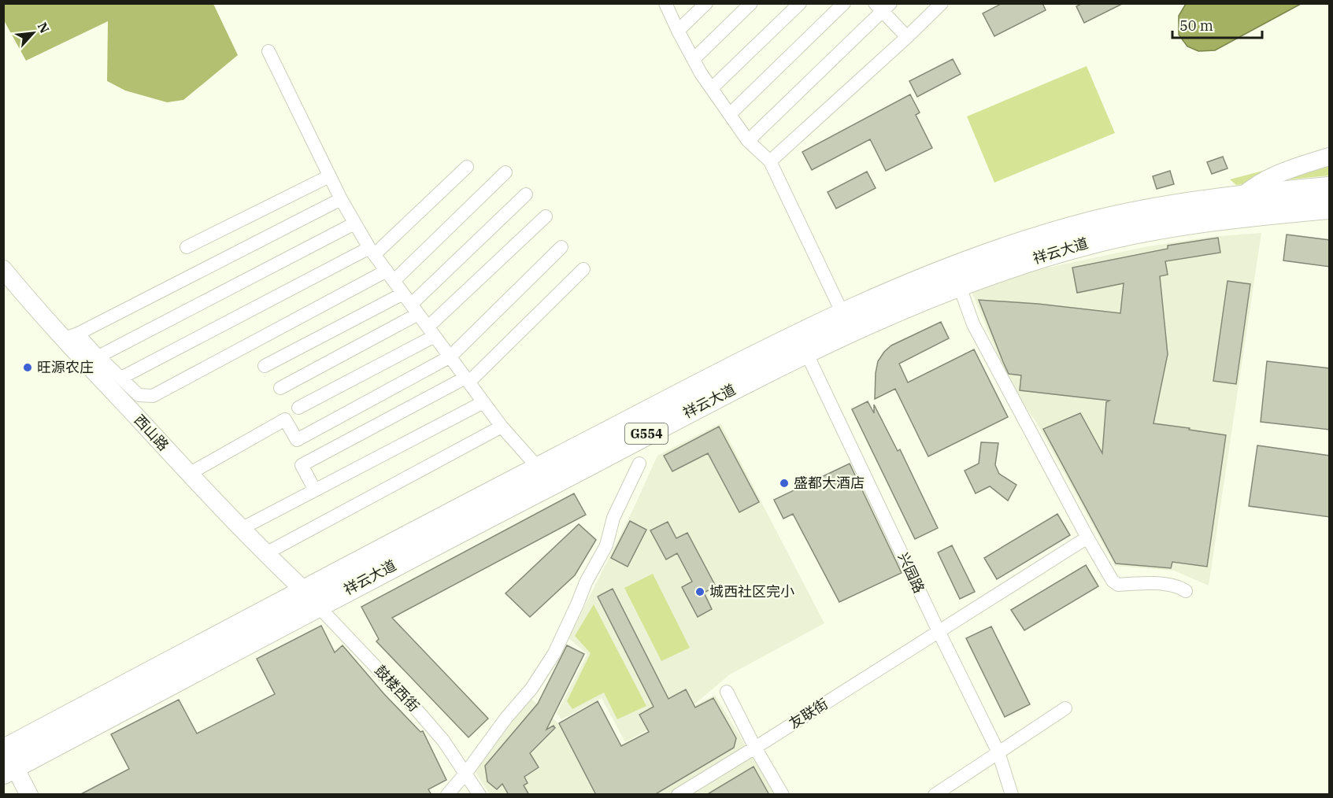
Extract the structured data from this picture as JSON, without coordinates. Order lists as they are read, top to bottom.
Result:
{
  "streets": {
    "highway": ["祥云大道", "G554"],
    "street": [
      "西山路",
      "兴园路",
      "鼓楼西街",
      "友联街"
    ]
  },
  "crossings": [
    ["祥云大道", "西山路"],
    ["祥云大道", "兴园路"],
    ["祥云大道", "鼓楼西街"],
    ["西山路", "鼓楼西街"],
    ["兴园路", "友联街"]
  ],
  "places": ["旺源农庄", "盛都大酒店", "城西社区完小"],
  "scale_bar": "50 m",
  "north": "top right"
}
